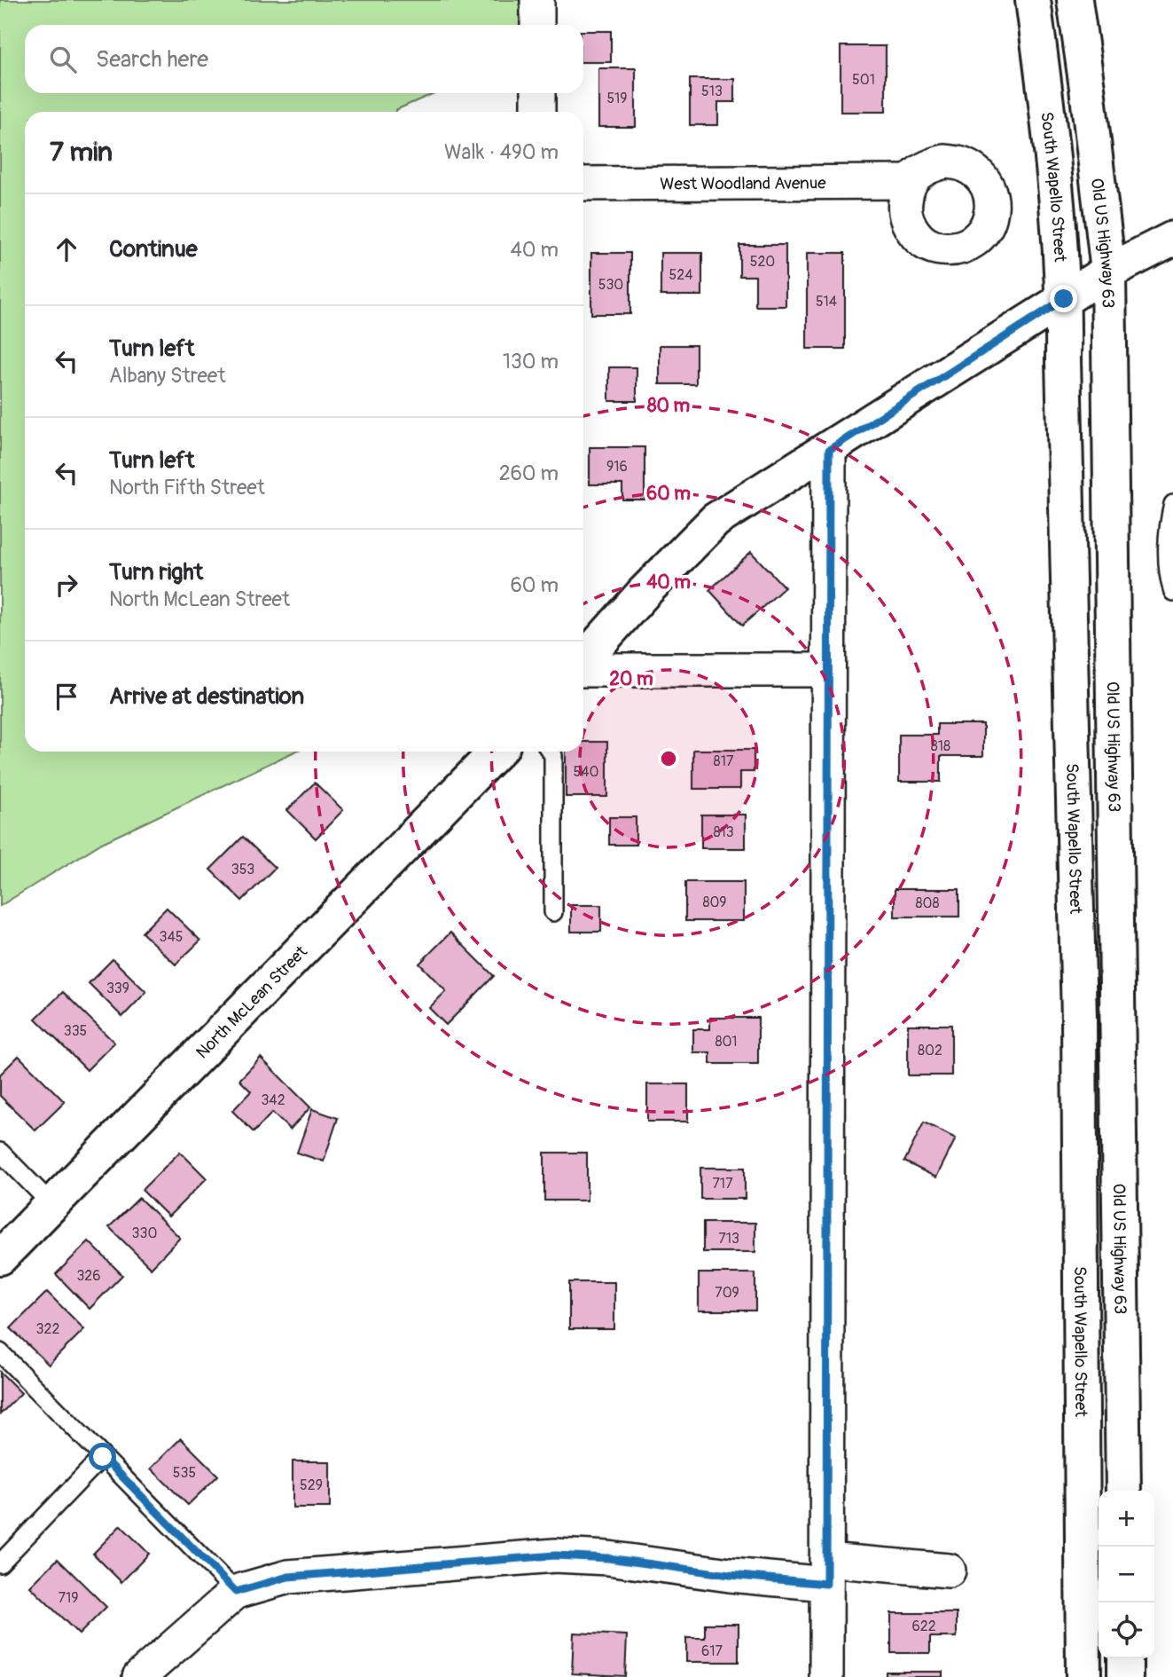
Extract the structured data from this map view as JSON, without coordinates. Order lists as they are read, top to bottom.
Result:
{
  "streets": {
    "main road": ["South Wapello Street", "Old US Highway 63", "North McLean Street"],
    "street": ["West Woodland Avenue"]
  },
  "crossings": [
    ["South Wapello Street", "Old US Highway 63"]
  ],
  "house_numbers": [
    "501",
    "513",
    "519",
    "520",
    "524",
    "530",
    "514",
    "916",
    "818",
    "817",
    "540",
    "813",
    "353",
    "809",
    "808",
    "345",
    "339",
    "335",
    "801",
    "802",
    "342",
    "717",
    "330",
    "713",
    "326",
    "709",
    "322",
    "535",
    "529",
    "719",
    "622",
    "617"
  ],
  "page": {
    "search": "Search here",
    "heading": ["7 min", "Walk · 490 m"],
    "list": [
      ["Continue", "40 m"],
      ["Turn left", "Albany Street", "130 m"],
      ["Turn left", "North Fifth Street", "260 m"],
      ["Turn right", "North McLean Street", "60 m"],
      "Arrive at destination"
    ],
    "map_buttons": ["+", "−"]
  },
  "rings": [
    "80 m",
    "60 m",
    "40 m",
    "20 m"
  ]
}
